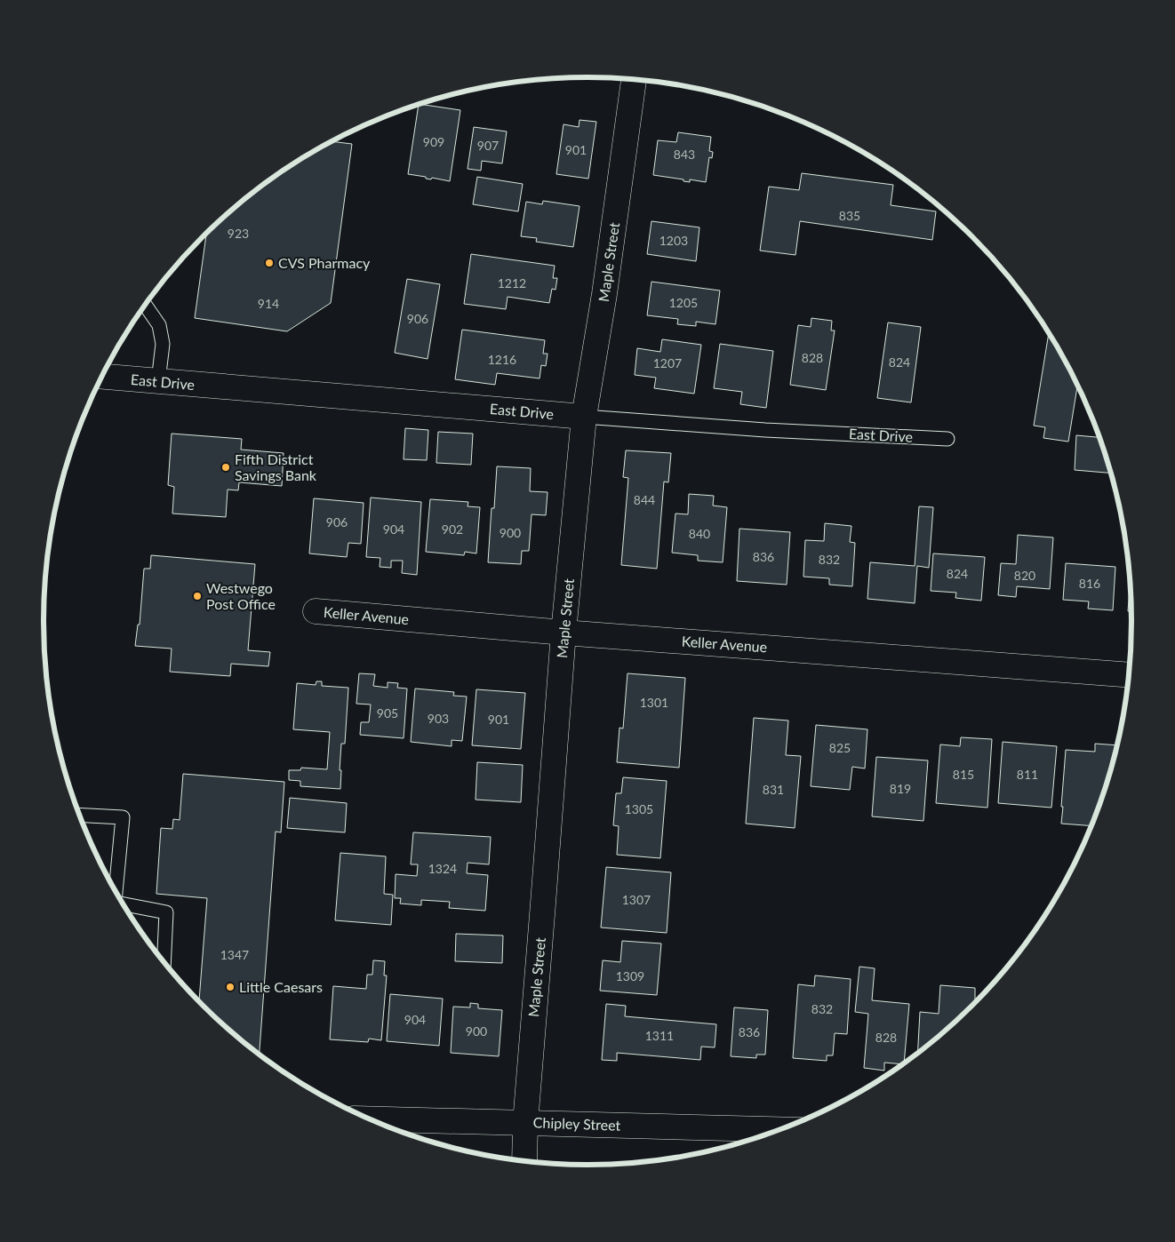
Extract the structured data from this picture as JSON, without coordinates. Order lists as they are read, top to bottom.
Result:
{
  "streets": {
    "street": [
      "Maple Street",
      "East Drive",
      "Keller Avenue",
      "Chipley Street"
    ]
  },
  "crossings": [
    ["Maple Street", "East Drive"],
    ["Maple Street", "Keller Avenue"],
    ["Maple Street", "Chipley Street"]
  ],
  "places": [
    "CVS Pharmacy",
    "Fifth District Savings Bank",
    "Westwego Post Office",
    "Little Caesars"
  ],
  "house_numbers": [
    "909",
    "907",
    "901",
    "843",
    "835",
    "923",
    "1203",
    "1212",
    "1205",
    "914",
    "906",
    "828",
    "1216",
    "824",
    "1207",
    "844",
    "906",
    "904",
    "902",
    "900",
    "840",
    "836",
    "832",
    "824",
    "820",
    "816",
    "1301",
    "905",
    "903",
    "901",
    "825",
    "815",
    "811",
    "819",
    "831",
    "1305",
    "1324",
    "1307",
    "1347",
    "1309",
    "832",
    "904",
    "900",
    "836",
    "1311",
    "828"
  ]
}
